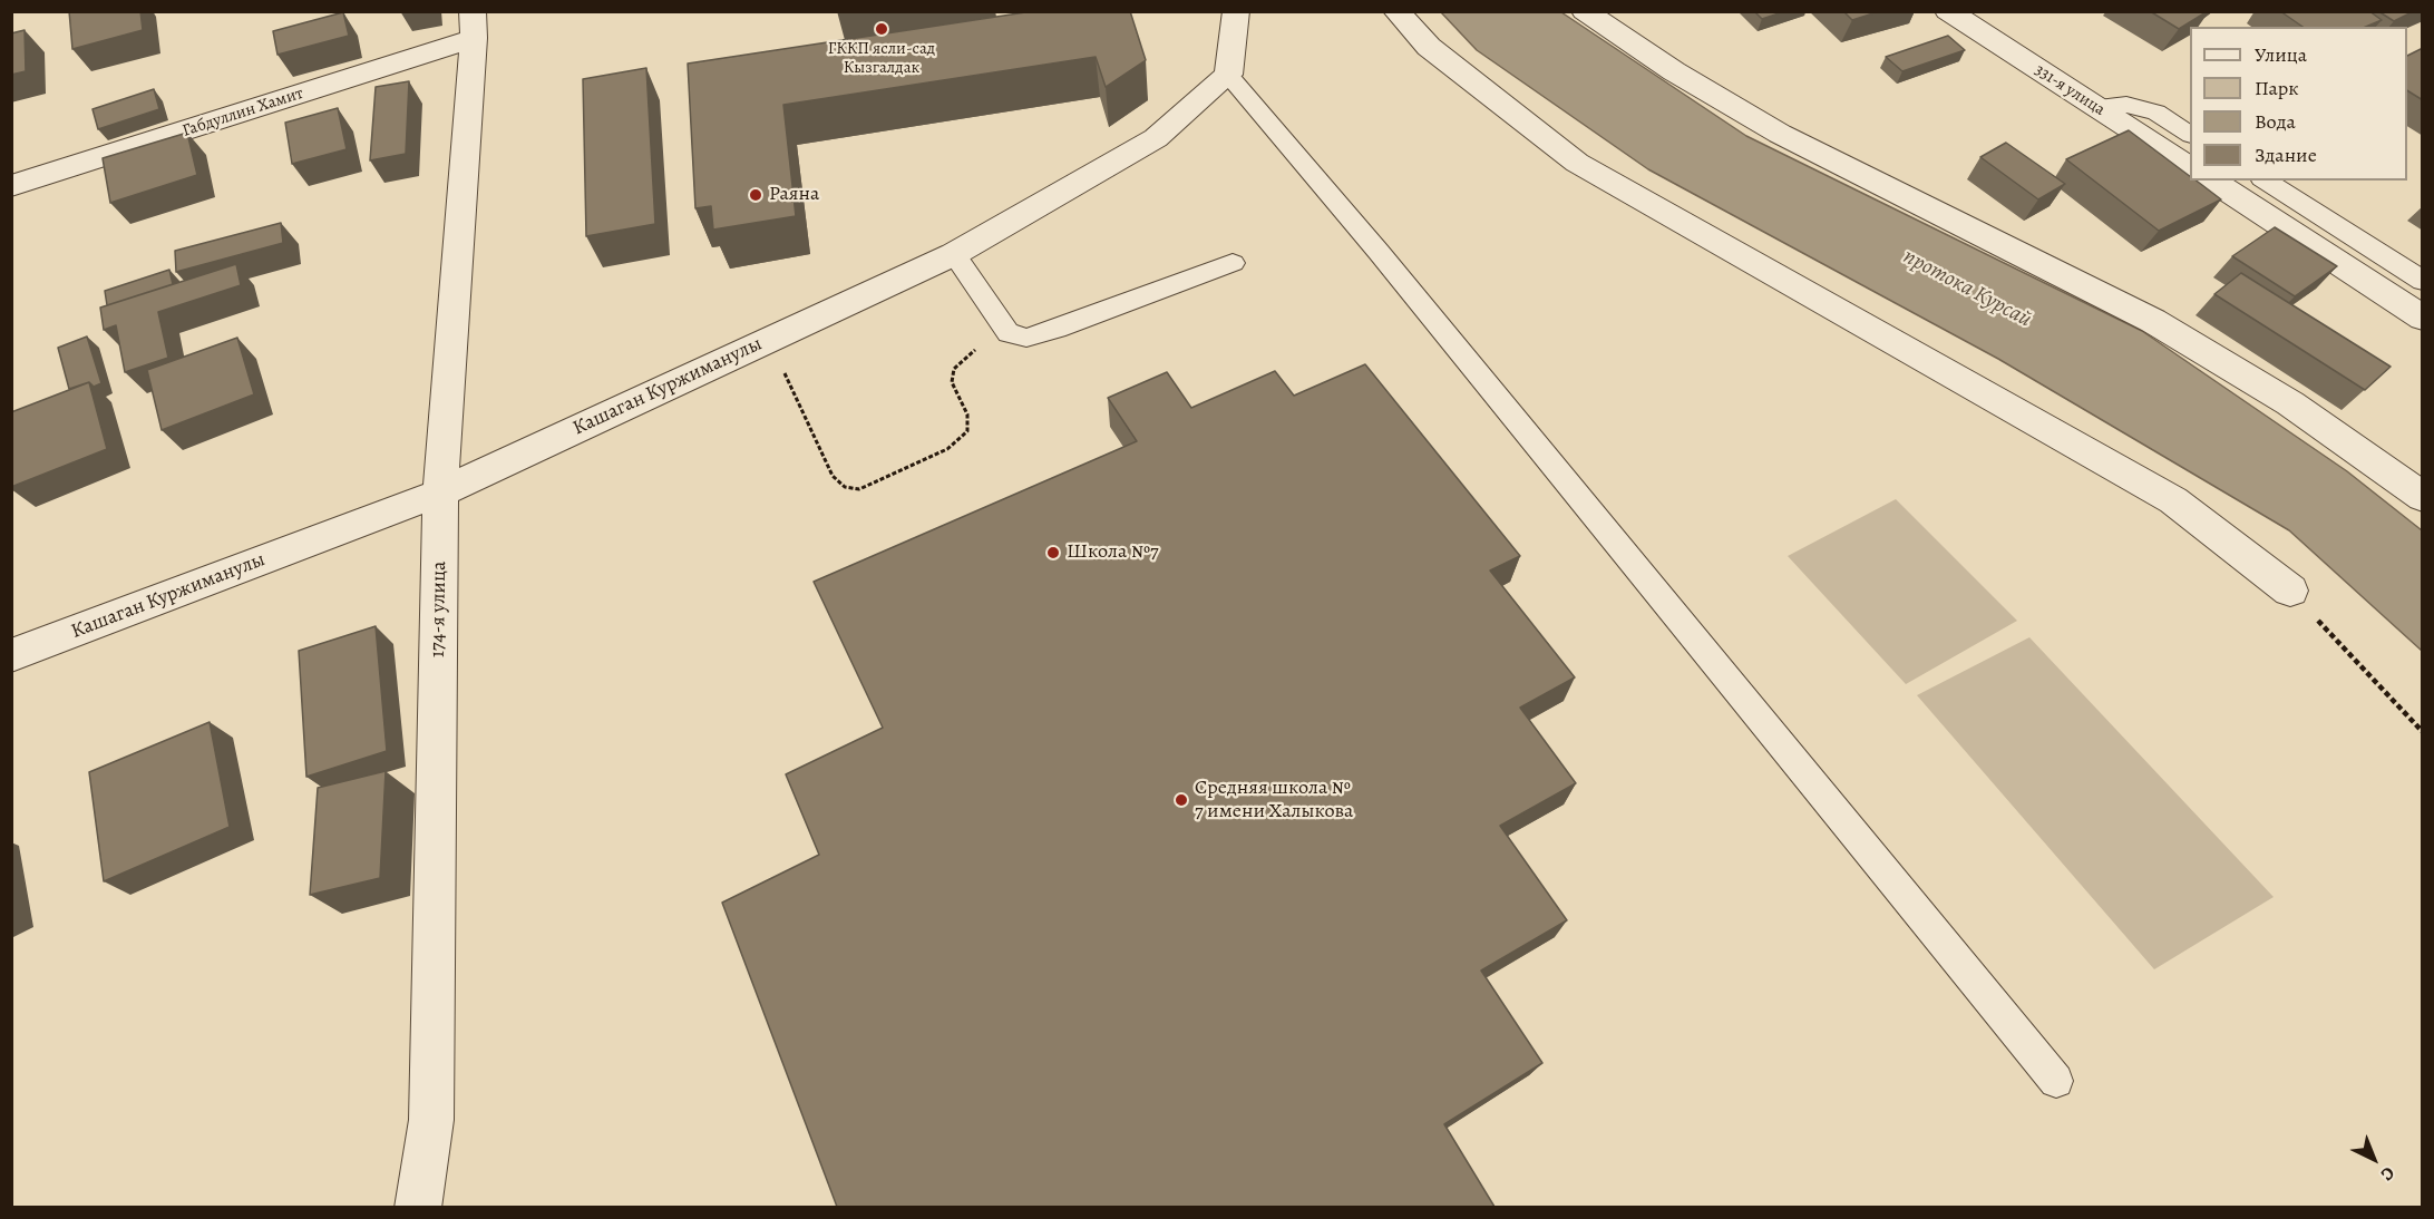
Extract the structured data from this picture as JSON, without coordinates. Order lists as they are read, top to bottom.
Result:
{
  "streets": {
    "street": [
      "331-я улица",
      "Габдуллин Хамит",
      "Кашаган Куржиманулы",
      "174-я улица"
    ]
  },
  "crossings": [
    ["Габдуллин Хамит", "174-я улица"],
    ["Кашаган Куржиманулы", "174-я улица"]
  ],
  "water": ["протока Курсай"],
  "places": [
    "ГККП ясли-сад Кызгалдак",
    "Раяна",
    "Школа №7",
    "Средняя школа № 7 имени Халыкова"
  ],
  "legend": [
    "Улица",
    "Парк",
    "Вода",
    "Здание"
  ],
  "north": "bottom right"
}
